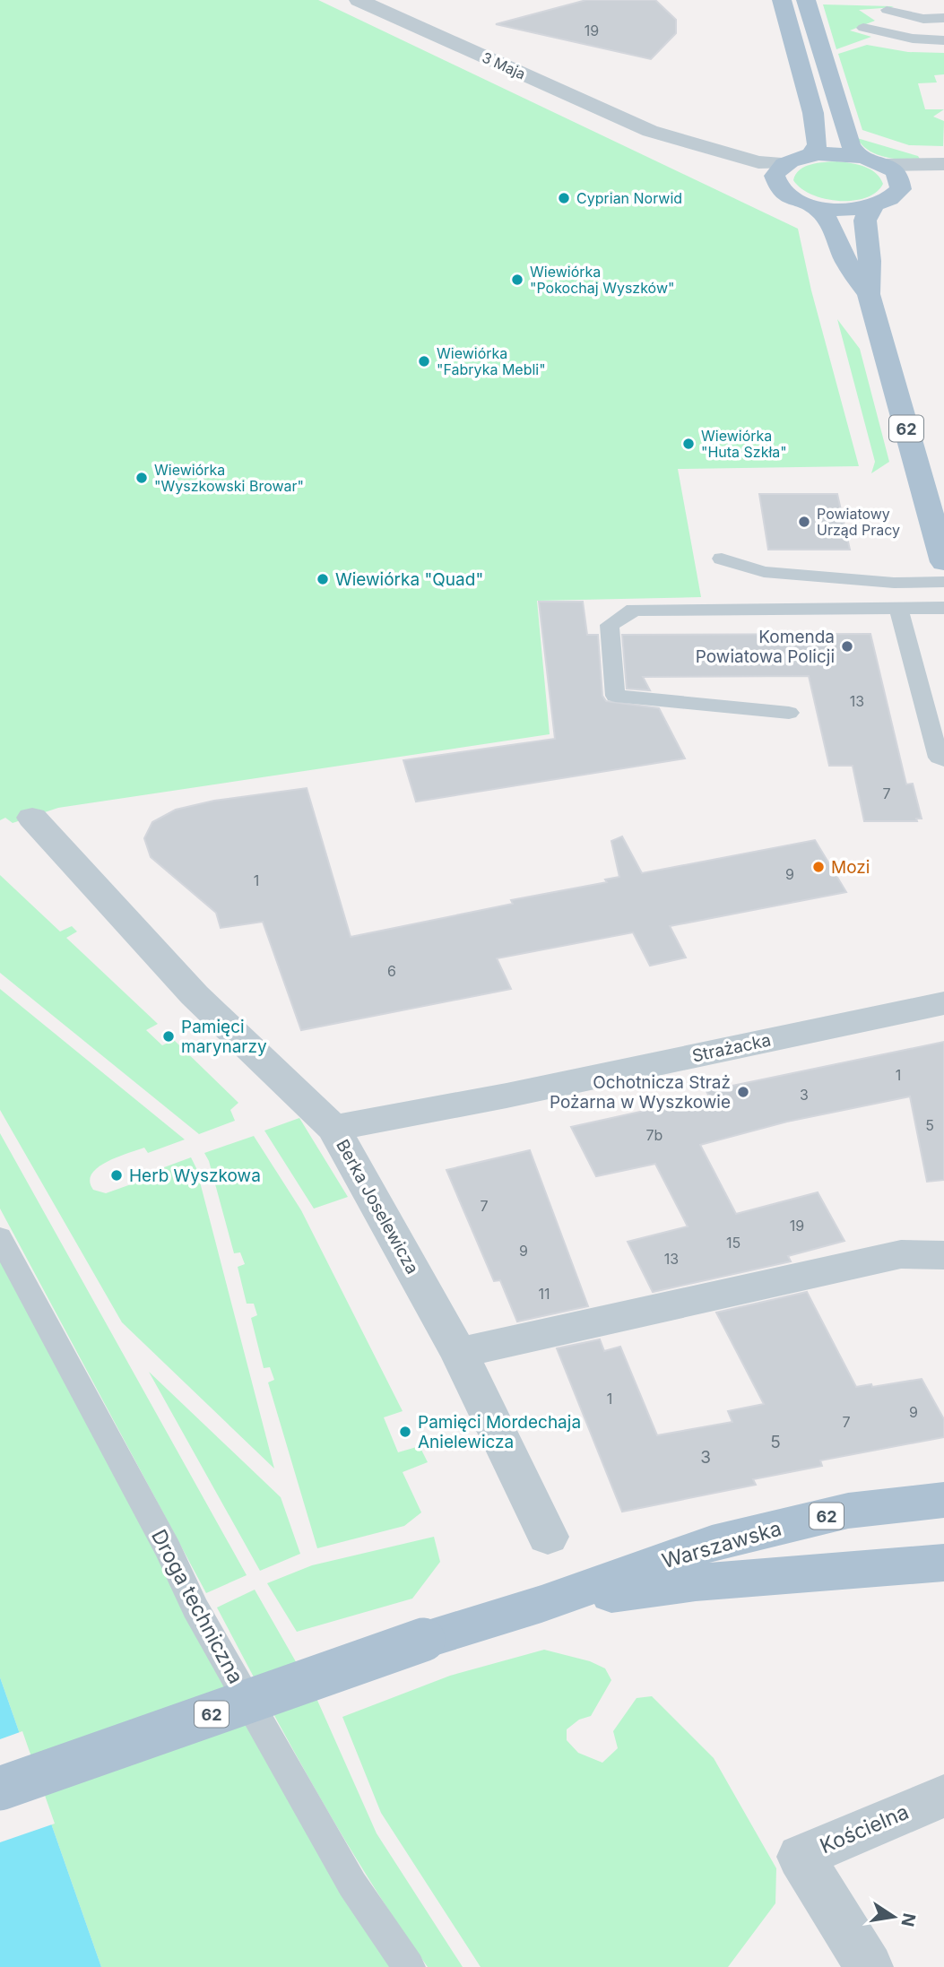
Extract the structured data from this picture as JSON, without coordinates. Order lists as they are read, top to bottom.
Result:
{
  "streets": {
    "main road": ["62", "Warszawska"],
    "street": [
      "3 Maja",
      "Strażacka",
      "Berka Joselewicza",
      "Kościelna"
    ],
    "lane": ["Droga techniczna"]
  },
  "crossings": [
    ["Strażacka", "Berka Joselewicza"]
  ],
  "places": [
    "Cyprian Norwid",
    "Wiewiórka \"Pokochaj Wyszków\"",
    "Wiewiórka \"Fabryka Mebli\"",
    "Wiewiórka \"Huta Szkła\"",
    "Wiewiórka \"Wyszkowski Browar\"",
    "Powiatowy Urząd Pracy",
    "Wiewiórka \"Quad\"",
    "Komenda Powiatowa Policji",
    "Mozi",
    "Pamięci marynarzy",
    "Ochotnicza Straż Pożarna w Wyszkowie",
    "Herb Wyszkowa",
    "Pamięci Mordechaja Anielewicza"
  ],
  "house_numbers": [
    "19",
    "13",
    "7",
    "9",
    "1",
    "6",
    "1",
    "3",
    "5",
    "7b",
    "7",
    "19",
    "15",
    "9",
    "13",
    "11",
    "1",
    "9",
    "7",
    "5",
    "3"
  ],
  "north": "right"
}
